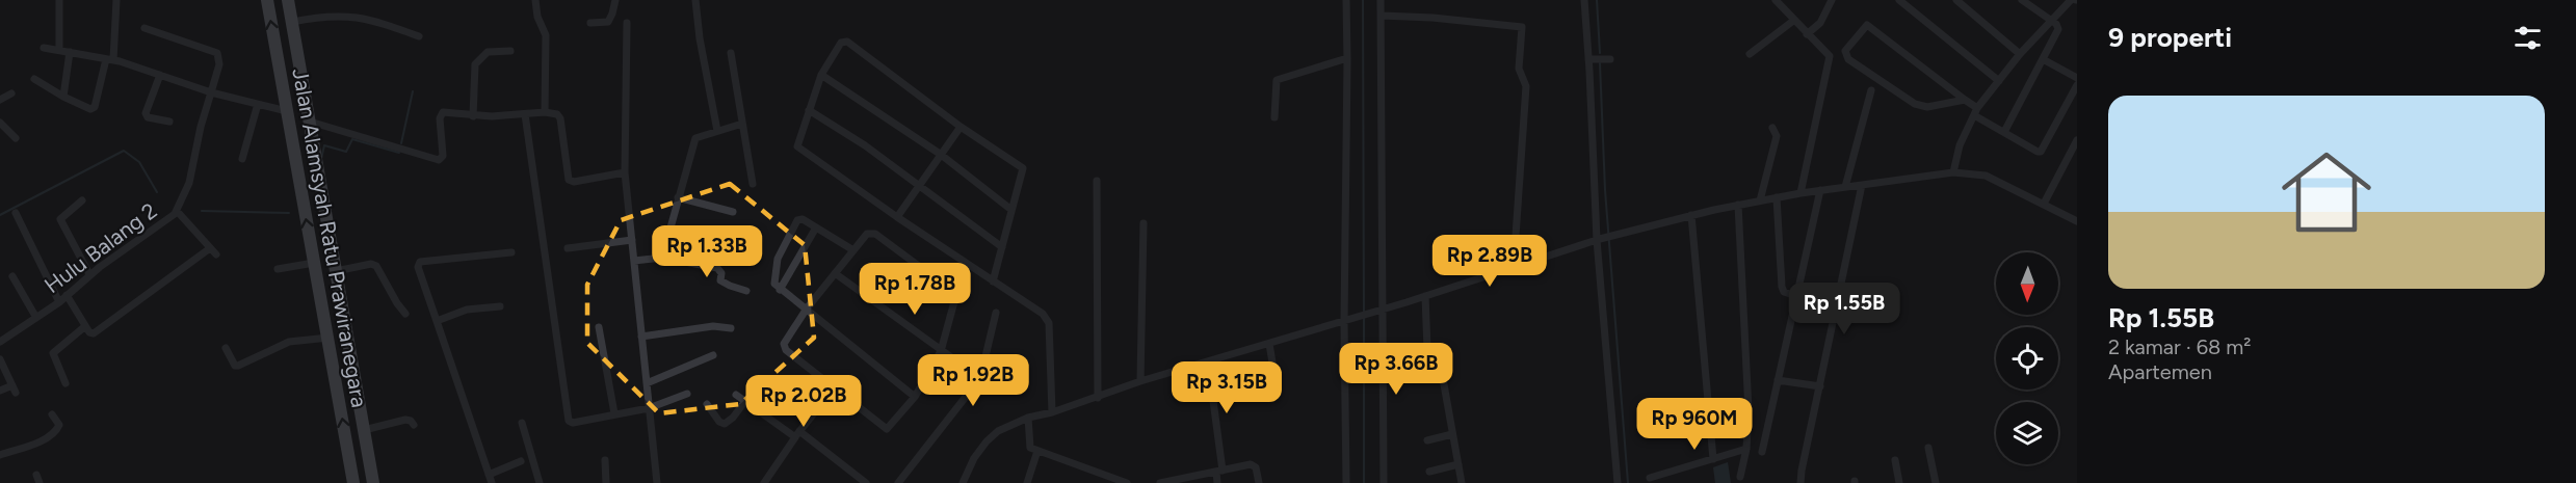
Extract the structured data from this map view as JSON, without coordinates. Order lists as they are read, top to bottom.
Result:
{
  "streets": {
    "highway": ["Jalan Alamsyah Ratu Prawiranegara"],
    "street": ["Hulu Balang 2"]
  },
  "north": "bottom",
  "page": {
    "heading": "9 properti",
    "list": [
      {
        "name": "Rp 1.55B",
        "note": "2 kamar · 68 m² · Apartemen"
      }
    ],
    "price": [
      "Rp 1.33B",
      "Rp 2.89B",
      "Rp 1.78B",
      "Rp 1.55B",
      "Rp 3.66B",
      "Rp 1.92B",
      "Rp 3.15B",
      "Rp 2.02B",
      "Rp 960M"
    ]
  }
}
